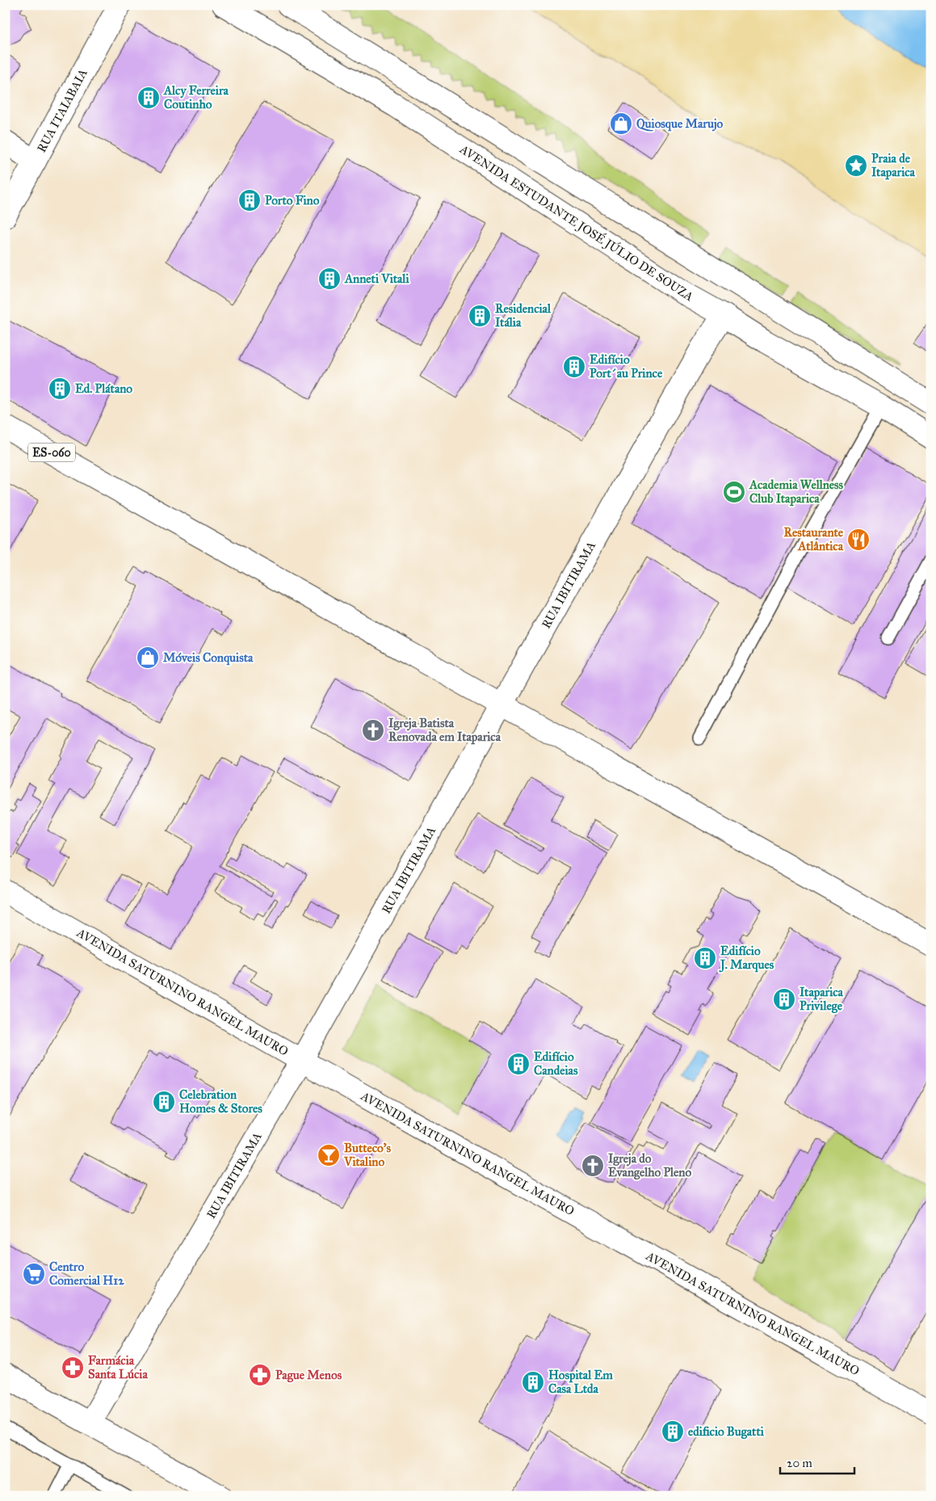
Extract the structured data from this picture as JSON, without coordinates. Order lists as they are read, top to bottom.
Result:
{
  "streets": {
    "street": [
      "RUA ITAIABAIA",
      "AVENIDA ESTUDANTE JOSÉ JÚLIO DE SOUZA",
      "ES-060",
      "RUA IBITIRAMA",
      "AVENIDA SATURNINO RANGEL MAURO"
    ]
  },
  "crossings": [
    ["AVENIDA ESTUDANTE JOSÉ JÚLIO DE SOUZA", "RUA IBITIRAMA"],
    ["ES-060", "RUA IBITIRAMA"],
    ["RUA IBITIRAMA", "AVENIDA SATURNINO RANGEL MAURO"]
  ],
  "places": {
    "building": [
      "Alcy Ferreira Coutinho",
      "Porto Fino",
      "Anneti Vitali",
      "Residencial Itália",
      "Edifício Port´au Prince",
      "Ed. Plátano",
      "Edifício J. Marques",
      "Itaparica Privilege",
      "Edifício Candeias",
      "Celebration Homes & Stores",
      "Hospital Em Casa Ltda",
      "edificio Bugatti"
    ],
    "shop": ["Quiosque Marujo", "Móveis Conquista"],
    "place": ["Praia de Itaparica"],
    "sports": ["Academia Wellness Club Itaparica"],
    "restaurant": ["Restaurante Atlântica"],
    "church": ["Igreja Batista Renovada em Itaparica", "Igreja do Evangelho Pleno"],
    "bar": ["Butteco's Vitalino"],
    "supermarket": ["Centro Comercial H12"],
    "pharmacy": ["Farmácia Santa Lúcia", "Pague Menos"]
  },
  "scale_bar": "20 m"
}
